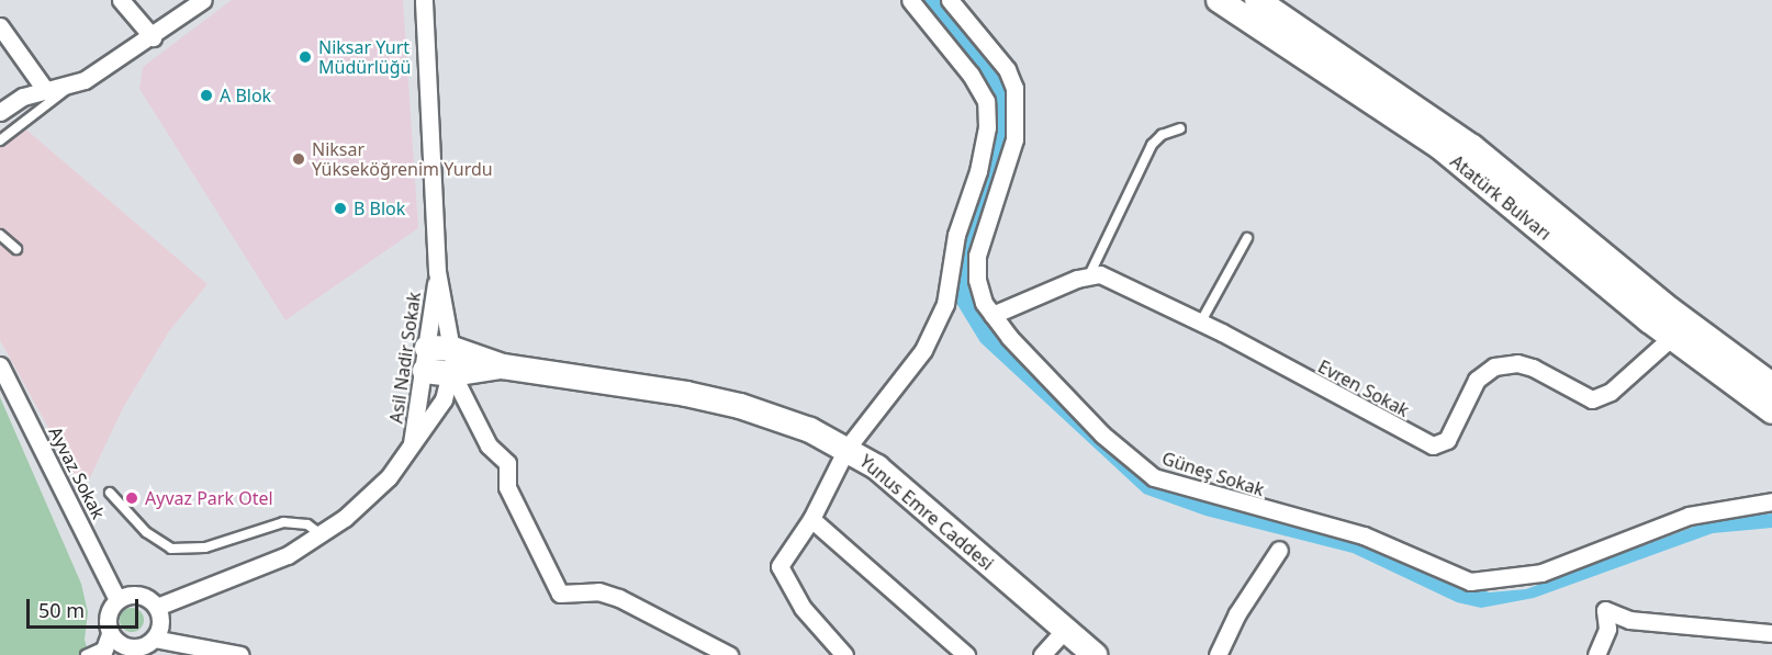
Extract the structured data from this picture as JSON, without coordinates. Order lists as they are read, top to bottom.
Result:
{
  "streets": {
    "main road": ["Atatürk Bulvarı", "Yunus Emre Caddesi"],
    "street": [
      "Asil Nadir Sokak",
      "Evren Sokak",
      "Ayvaz Sokak",
      "Güneş Sokak"
    ]
  },
  "crossings": [
    ["Atatürk Bulvarı", "Evren Sokak"],
    ["Asil Nadir Sokak", "Ayvaz Sokak"],
    ["Asil Nadir Sokak", "Yunus Emre Caddesi"]
  ],
  "places": [
    "Niksar Yurt Müdürlüğü",
    "A Blok",
    "Niksar Yükseköğrenim Yurdu",
    "B Blok",
    "Ayvaz Park Otel"
  ],
  "scale_bar": "50 m"
}
